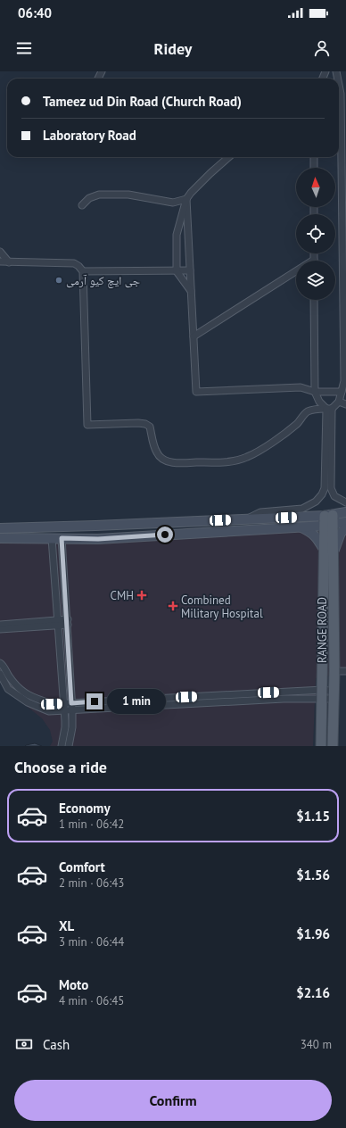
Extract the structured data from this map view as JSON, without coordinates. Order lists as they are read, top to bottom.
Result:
{
  "streets": {
    "main road": ["RANGE ROAD"]
  },
  "places": {
    "other": ["جی ایچ کیو آرمی"],
    "health": ["CMH", "Combined Military Hospital"]
  },
  "north": "top",
  "page": {
    "status": "06:40",
    "header": "Ridey",
    "banner": ["Tameez ud Din Road (Church Road)", "Laboratory Road"],
    "bubble": "1 min",
    "heading": "Choose a ride",
    "list": [
      {
        "name": "Economy",
        "note": "1 min · 06:42",
        "value": "$1.15"
      },
      {
        "name": "Comfort",
        "note": "2 min · 06:43",
        "value": "$1.56"
      },
      {
        "name": "XL",
        "note": "3 min · 06:44",
        "value": "$1.96"
      },
      {
        "name": "Moto",
        "note": "4 min · 06:45",
        "value": "$2.16"
      }
    ],
    "pay": ["Cash", "340 m"],
    "buttons": "Confirm"
  }
}
